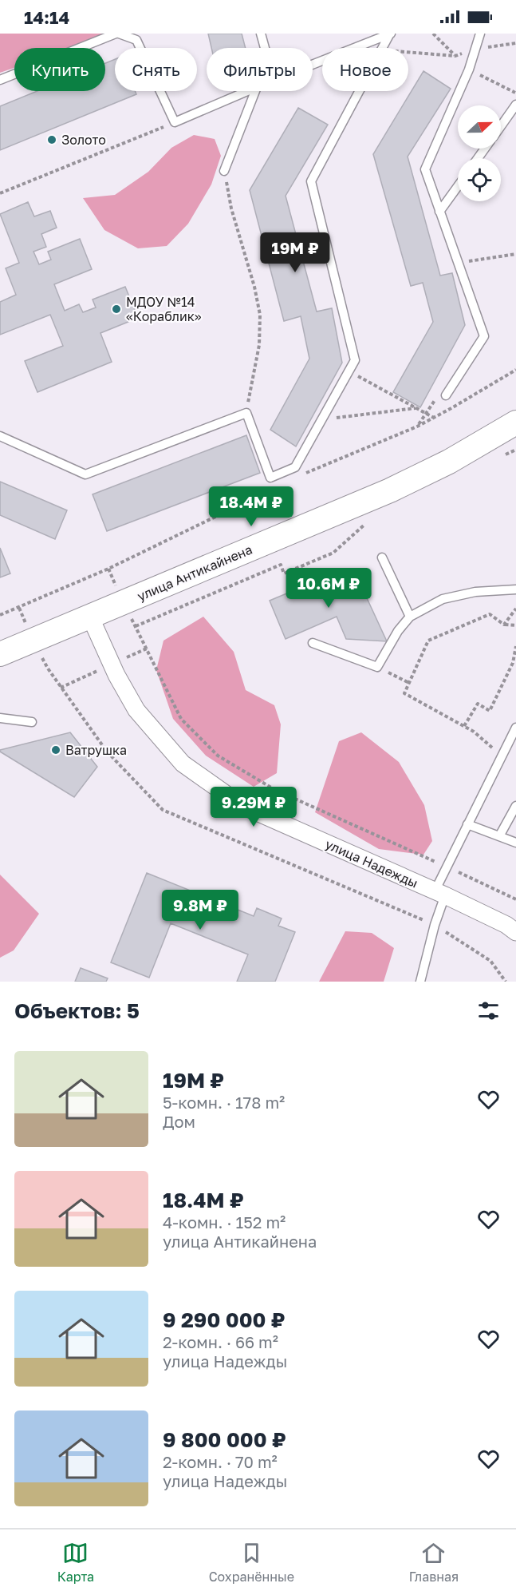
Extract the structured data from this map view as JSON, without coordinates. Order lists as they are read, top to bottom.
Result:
{
  "streets": {
    "main road": ["улица Антикайнена"],
    "street": ["улица Надежды"]
  },
  "crossings": [
    ["улица Антикайнена", "улица Надежды"]
  ],
  "places": ["Золото", "МДОУ №14 «Кораблик»", "Ватрушка"],
  "north": "right",
  "page": {
    "status": "14:14",
    "chip": [
      "Купить",
      "Снять",
      "Фильтры",
      "Новое"
    ],
    "price": [
      "19M ₽",
      "18.4M ₽",
      "10.6M ₽",
      "9.29M ₽",
      "9.8M ₽"
    ],
    "heading": "Объектов: 5",
    "list": [
      {
        "name": "19M ₽",
        "note": "5-комн. · 178 m² · Дом"
      },
      {
        "name": "18.4M ₽",
        "note": "4-комн. · 152 m² · улица Антикайнена"
      },
      {
        "name": "9 290 000 ₽",
        "note": "2-комн. · 66 m² · улица Надежды"
      },
      {
        "name": "9 800 000 ₽",
        "note": "2-комн. · 70 m² · улица Надежды"
      }
    ],
    "tabs": ["Карта", "Сохранённые", "Главная"]
  }
}
